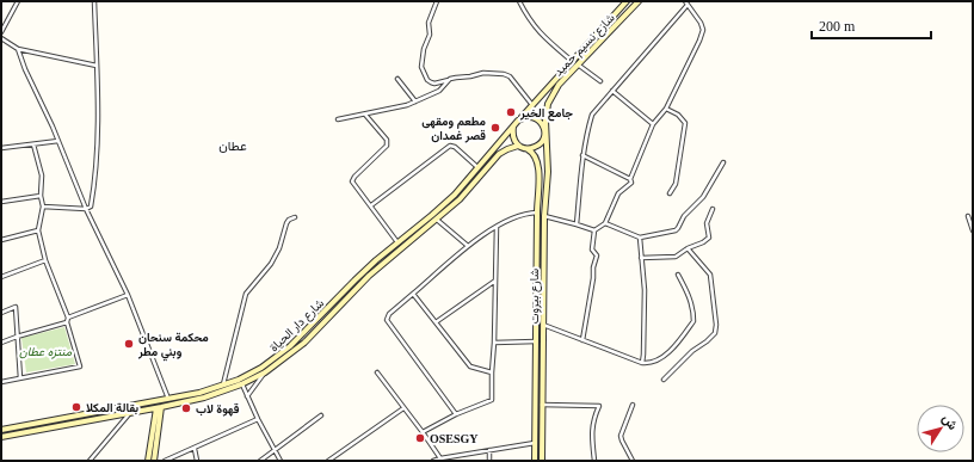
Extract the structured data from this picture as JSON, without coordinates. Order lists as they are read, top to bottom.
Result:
{
  "streets": {
    "main road": ["شارع نسيم حميد", "شارع بيروت", "شارع دار الحياة"]
  },
  "crossings": [
    ["شارع نسيم حميد", "شارع بيروت"],
    ["شارع نسيم حميد", "شارع دار الحياة"],
    ["شارع بيروت", "شارع دار الحياة"]
  ],
  "districts": ["عطان"],
  "parks": ["منتزه عطان"],
  "places": [
    "جامع الخير",
    "مطعم ومقهى قصر غمدان",
    "محكمة سنحان وبني مطر",
    "بقالة المكلا",
    "قهوة لاب",
    "OSESGY"
  ],
  "scale_bar": "200 m",
  "north": "top right"
}
